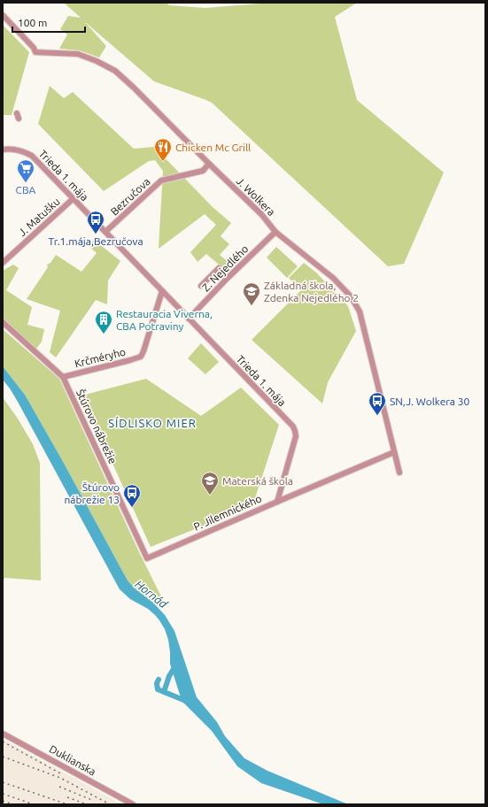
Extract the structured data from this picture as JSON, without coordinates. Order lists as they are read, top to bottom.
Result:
{
  "streets": {
    "street": [
      "Trieda 1. mája",
      "Bezručova",
      "J. Wolkera",
      "J. Matušku",
      "Z. Nejedlého",
      "Krčméryho",
      "Štúrovo nábrežie",
      "P. Jilemnického",
      "Duklianska"
    ]
  },
  "crossings": [
    ["Trieda 1. mája", "Bezručova"],
    ["Trieda 1. mája", "J. Matušku"],
    ["Trieda 1. mája", "Z. Nejedlého"],
    ["Trieda 1. mája", "Krčméryho"],
    ["Trieda 1. mája", "P. Jilemnického"],
    ["Bezručova", "J. Wolkera"],
    ["J. Wolkera", "Z. Nejedlého"],
    ["J. Wolkera", "P. Jilemnického"],
    ["Krčméryho", "Štúrovo nábrežie"],
    ["Štúrovo nábrežie", "P. Jilemnického"]
  ],
  "districts": ["SÍDLISKO MIER"],
  "water": ["Hornád"],
  "places": {
    "restaurant": ["Chicken Mc Grill"],
    "supermarket": ["CBA"],
    "bus stop": ["Tr.1.mája,Bezručova", "SN,J. Wolkera 30", "Štúrovo nábrežie 13"],
    "school or university": ["Základná škola, Zdenka Nejedlého 2", "Materská škola"],
    "building": ["Restauracia Viverna, CBA Potraviny"]
  },
  "scale_bar": "100 m"
}
